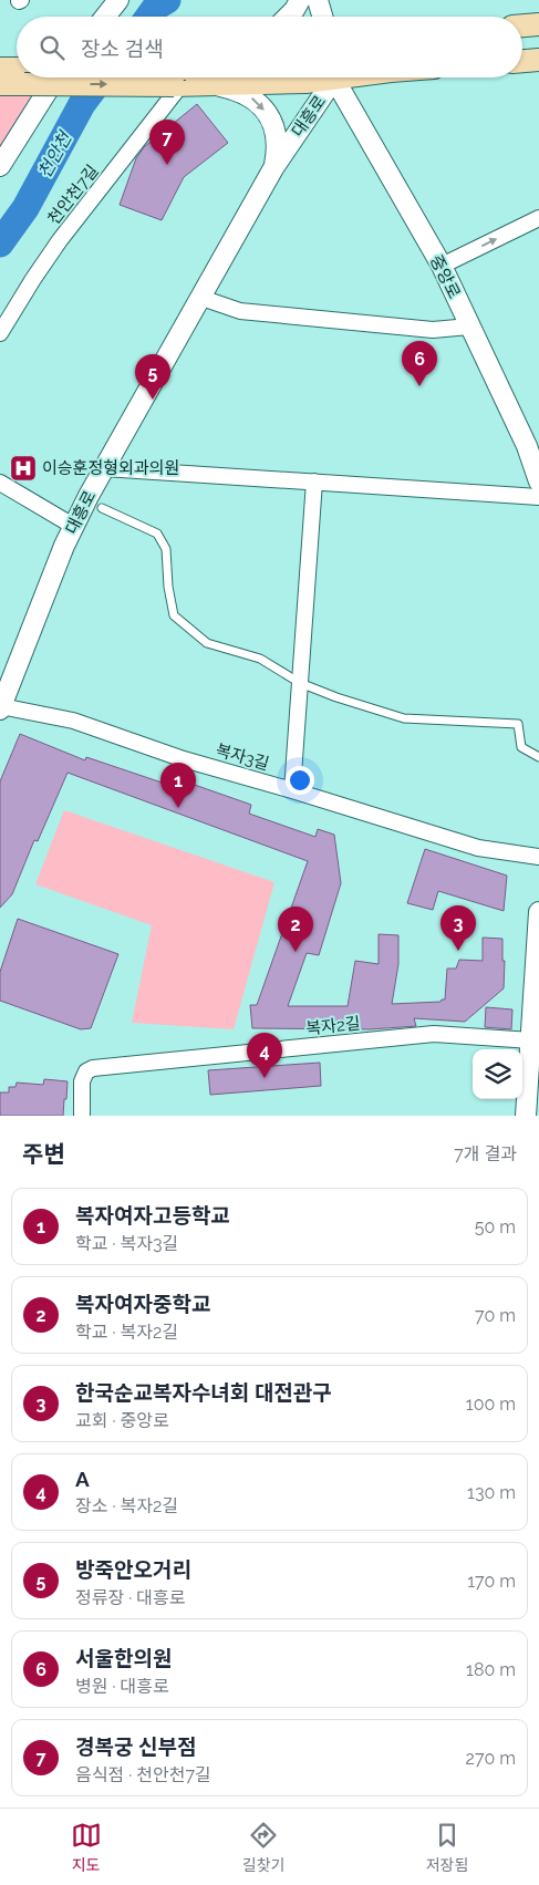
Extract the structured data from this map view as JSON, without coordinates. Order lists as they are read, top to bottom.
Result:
{
  "streets": {
    "street": [
      "대흥로",
      "천안천7길",
      "중앙로",
      "복자3길",
      "복자2길"
    ]
  },
  "crossings": [
    ["대흥로", "복자3길"]
  ],
  "water": ["천안천"],
  "places": {
    "hospital": ["이승훈정형외과의원"]
  },
  "page": {
    "search": "장소 검색",
    "pins": [
      "7",
      "6",
      "5",
      "1",
      "3",
      "2",
      "4"
    ],
    "heading": ["주변", "7개 결과"],
    "list": [
      {
        "mark": "1",
        "name": "복자여자고등학교",
        "note": "학교 · 복자3길",
        "value": "50 m"
      },
      {
        "mark": "2",
        "name": "복자여자중학교",
        "note": "학교 · 복자2길",
        "value": "70 m"
      },
      {
        "mark": "3",
        "name": "한국순교복자수녀회 대전관구",
        "note": "교회 · 중앙로",
        "value": "100 m"
      },
      {
        "mark": "4",
        "name": "A",
        "note": "장소 · 복자2길",
        "value": "130 m"
      },
      {
        "mark": "5",
        "name": "방죽안오거리",
        "note": "정류장 · 대흥로",
        "value": "170 m"
      },
      {
        "mark": "6",
        "name": "서울한의원",
        "note": "병원 · 대흥로",
        "value": "180 m"
      },
      {
        "mark": "7",
        "name": "경복궁 신부점",
        "note": "음식점 · 천안천7길",
        "value": "270 m"
      }
    ],
    "nav": ["지도", "길찾기", "저장됨"]
  }
}
